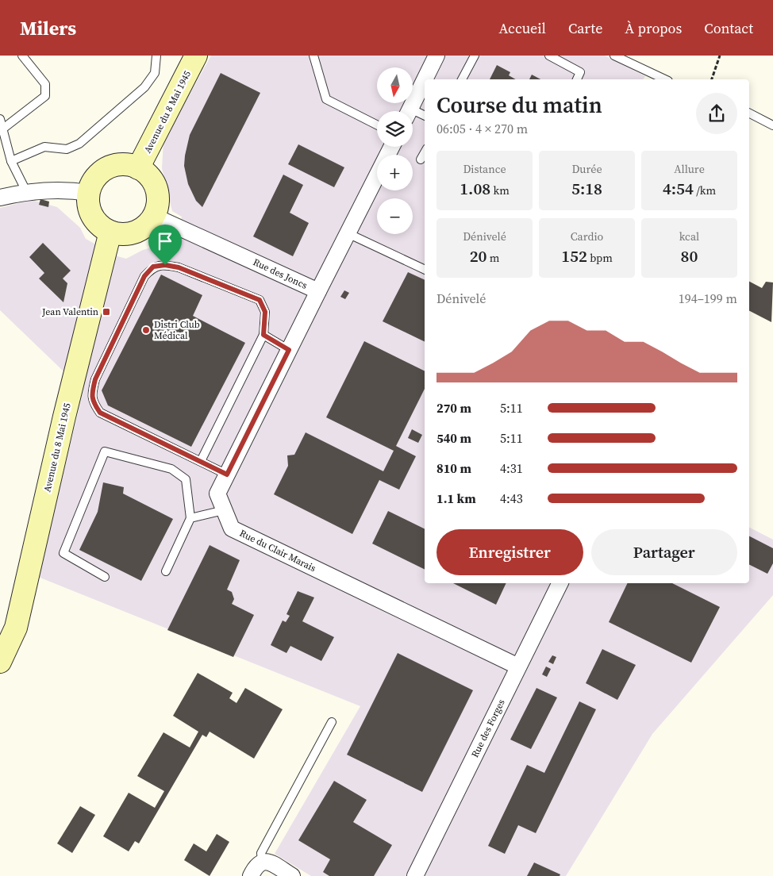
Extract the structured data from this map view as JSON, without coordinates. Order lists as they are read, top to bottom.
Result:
{
  "streets": {
    "main road": ["Avenue du 8 Mai 1945"],
    "street": ["Rue des Joncs", "Rue du Clair Marais", "Rue des Forges"]
  },
  "crossings": [
    ["Avenue du 8 Mai 1945", "Rue des Joncs"],
    ["Rue des Joncs", "Rue du Clair Marais"],
    ["Rue du Clair Marais", "Rue des Forges"]
  ],
  "places": {
    "transit": ["Jean Valentin"],
    "other": ["Distri Club Médical"]
  },
  "north": "bottom",
  "page": {
    "header": "Milers",
    "nav": [
      "Accueil",
      "Carte",
      "À propos",
      "Contact"
    ],
    "map_buttons": ["+", "−"],
    "heading": ["Course du matin", "06:05 · 4 × 270 m"],
    "stats": [
      ["Distance", "1.08 km"],
      ["Durée", "5:18"],
      ["Allure", "4:54 /km"],
      ["Dénivelé", "20 m"],
      ["Cardio", "152 bpm"],
      ["kcal", "80"]
    ],
    "chart": ["Dénivelé", "194–199 m"],
    "list": [
      {
        "name": "270 m",
        "note": "5:11"
      },
      {
        "name": "540 m",
        "note": "5:11"
      },
      {
        "name": "810 m",
        "note": "4:31"
      },
      {
        "name": "1.1 km",
        "note": "4:43"
      }
    ],
    "buttons": ["Enregistrer", "Partager"]
  }
}
